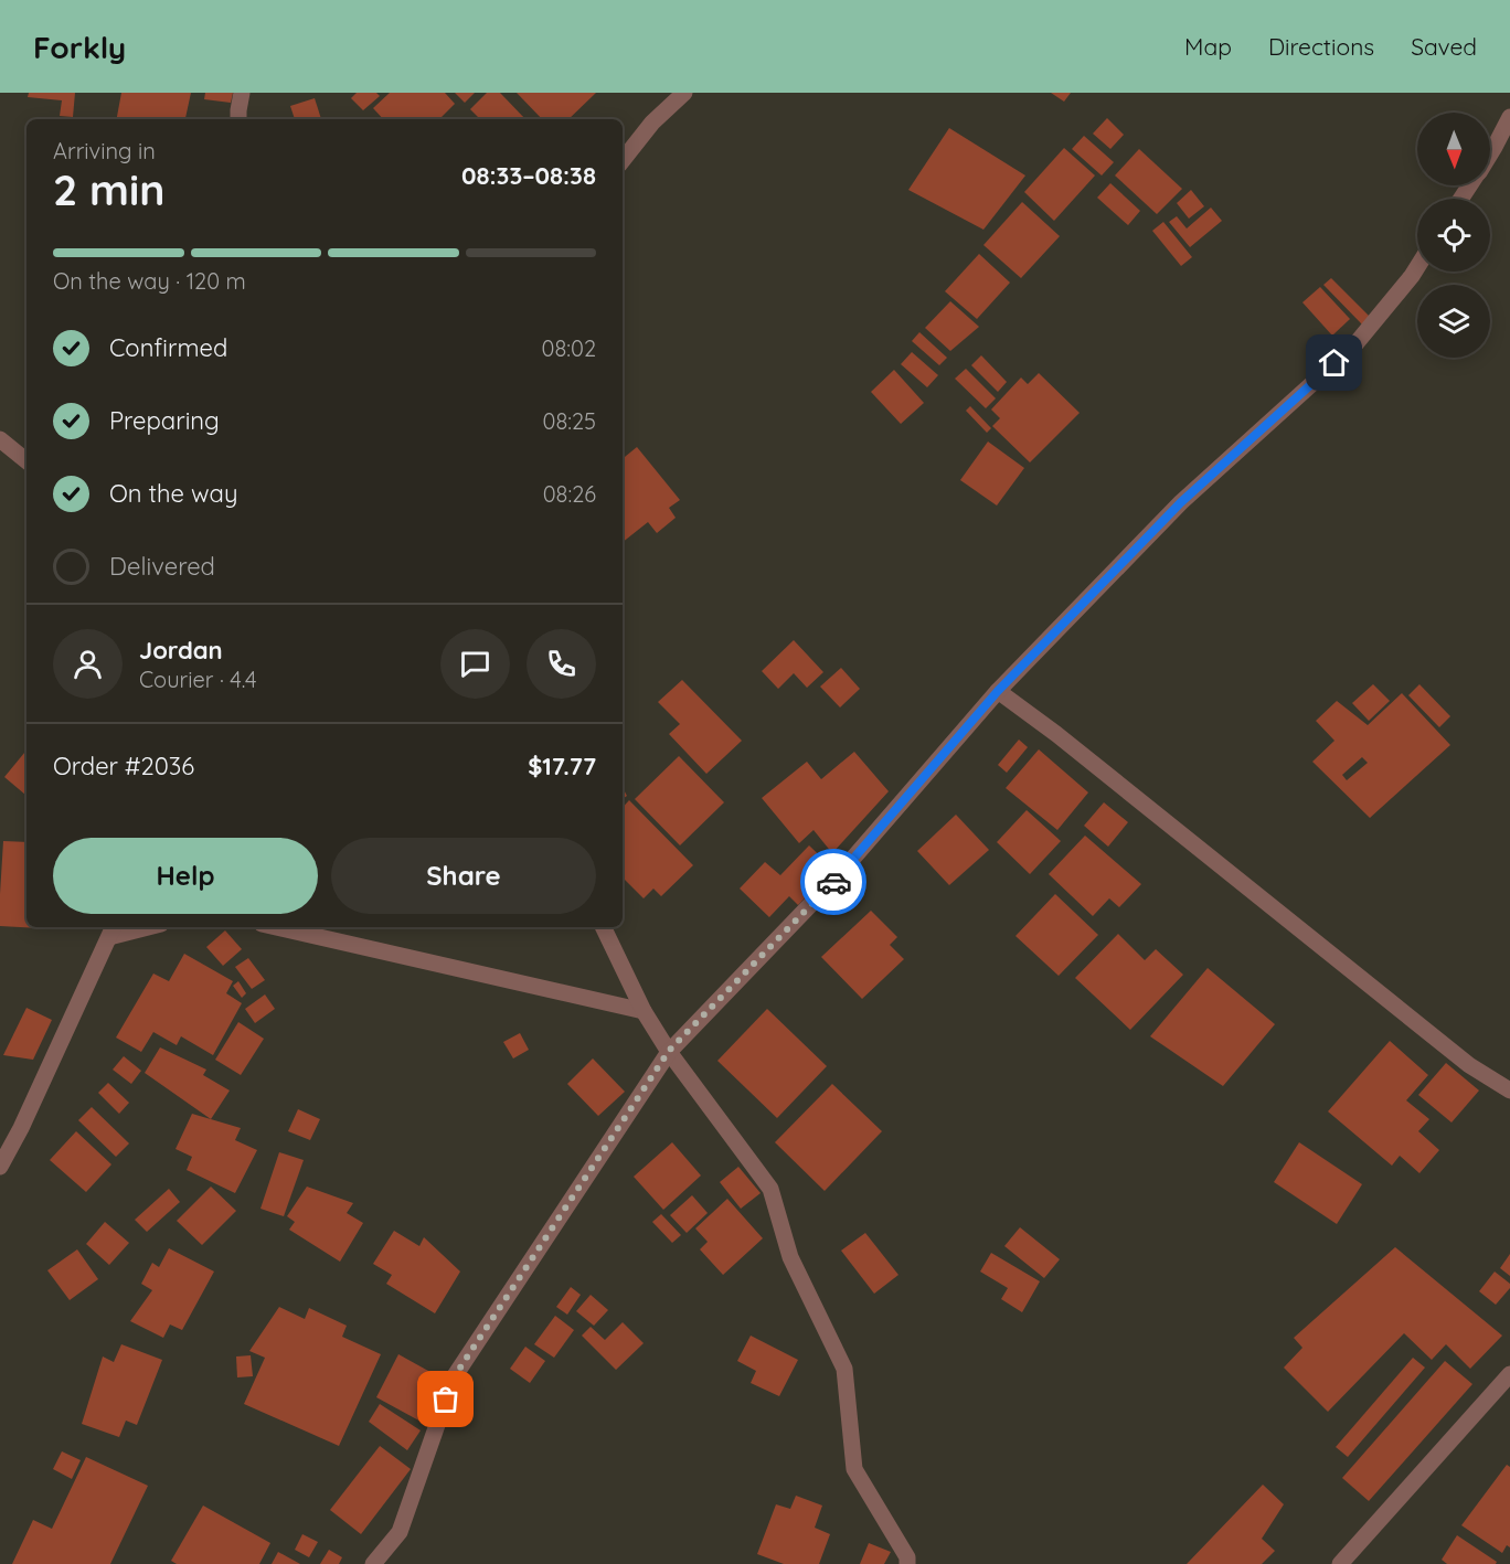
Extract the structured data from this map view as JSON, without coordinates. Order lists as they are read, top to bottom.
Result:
{
  "north": "bottom",
  "page": {
    "header": "Forkly",
    "nav": ["Map", "Directions", "Saved"],
    "heading": ["2 min", "Arriving in", "08:33–08:38"],
    "panel": [
      "Jordan",
      "Courier · 4.4",
      "Order #2036",
      "$17.77"
    ],
    "bar": "On the way · 120 m",
    "list": [
      ["Confirmed", "08:02"],
      ["Preparing", "08:25"],
      ["On the way", "08:26"],
      "Delivered"
    ],
    "buttons": ["Help", "Share"]
  }
}
